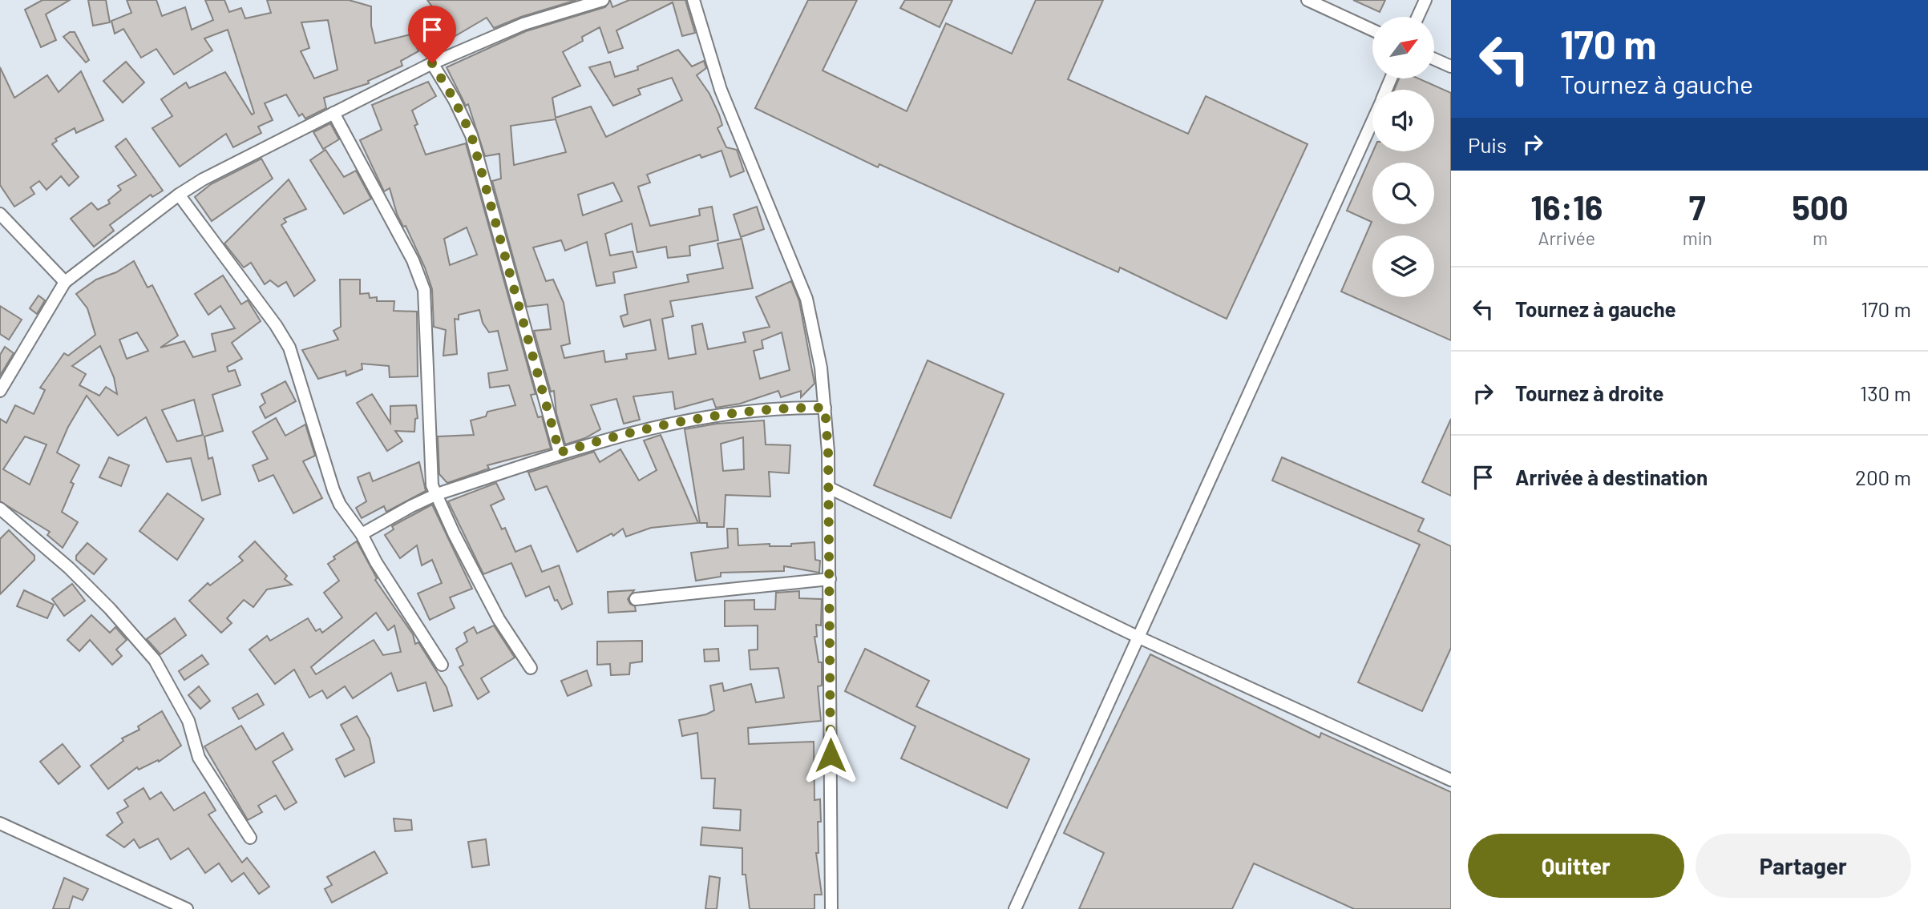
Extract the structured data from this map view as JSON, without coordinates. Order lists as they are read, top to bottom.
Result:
{
  "north": "top right",
  "page": {
    "turn": ["170 m", "Tournez à gauche"],
    "then": "Puis",
    "eta": [
      "16:16",
      "Arrivée",
      "7",
      "min",
      "500",
      "m"
    ],
    "list": [
      {
        "name": "Tournez à gauche",
        "value": "170 m"
      },
      {
        "name": "Tournez à droite",
        "value": "130 m"
      },
      {
        "name": "Arrivée à destination",
        "value": "200 m"
      }
    ],
    "buttons": ["Quitter", "Partager"]
  }
}
